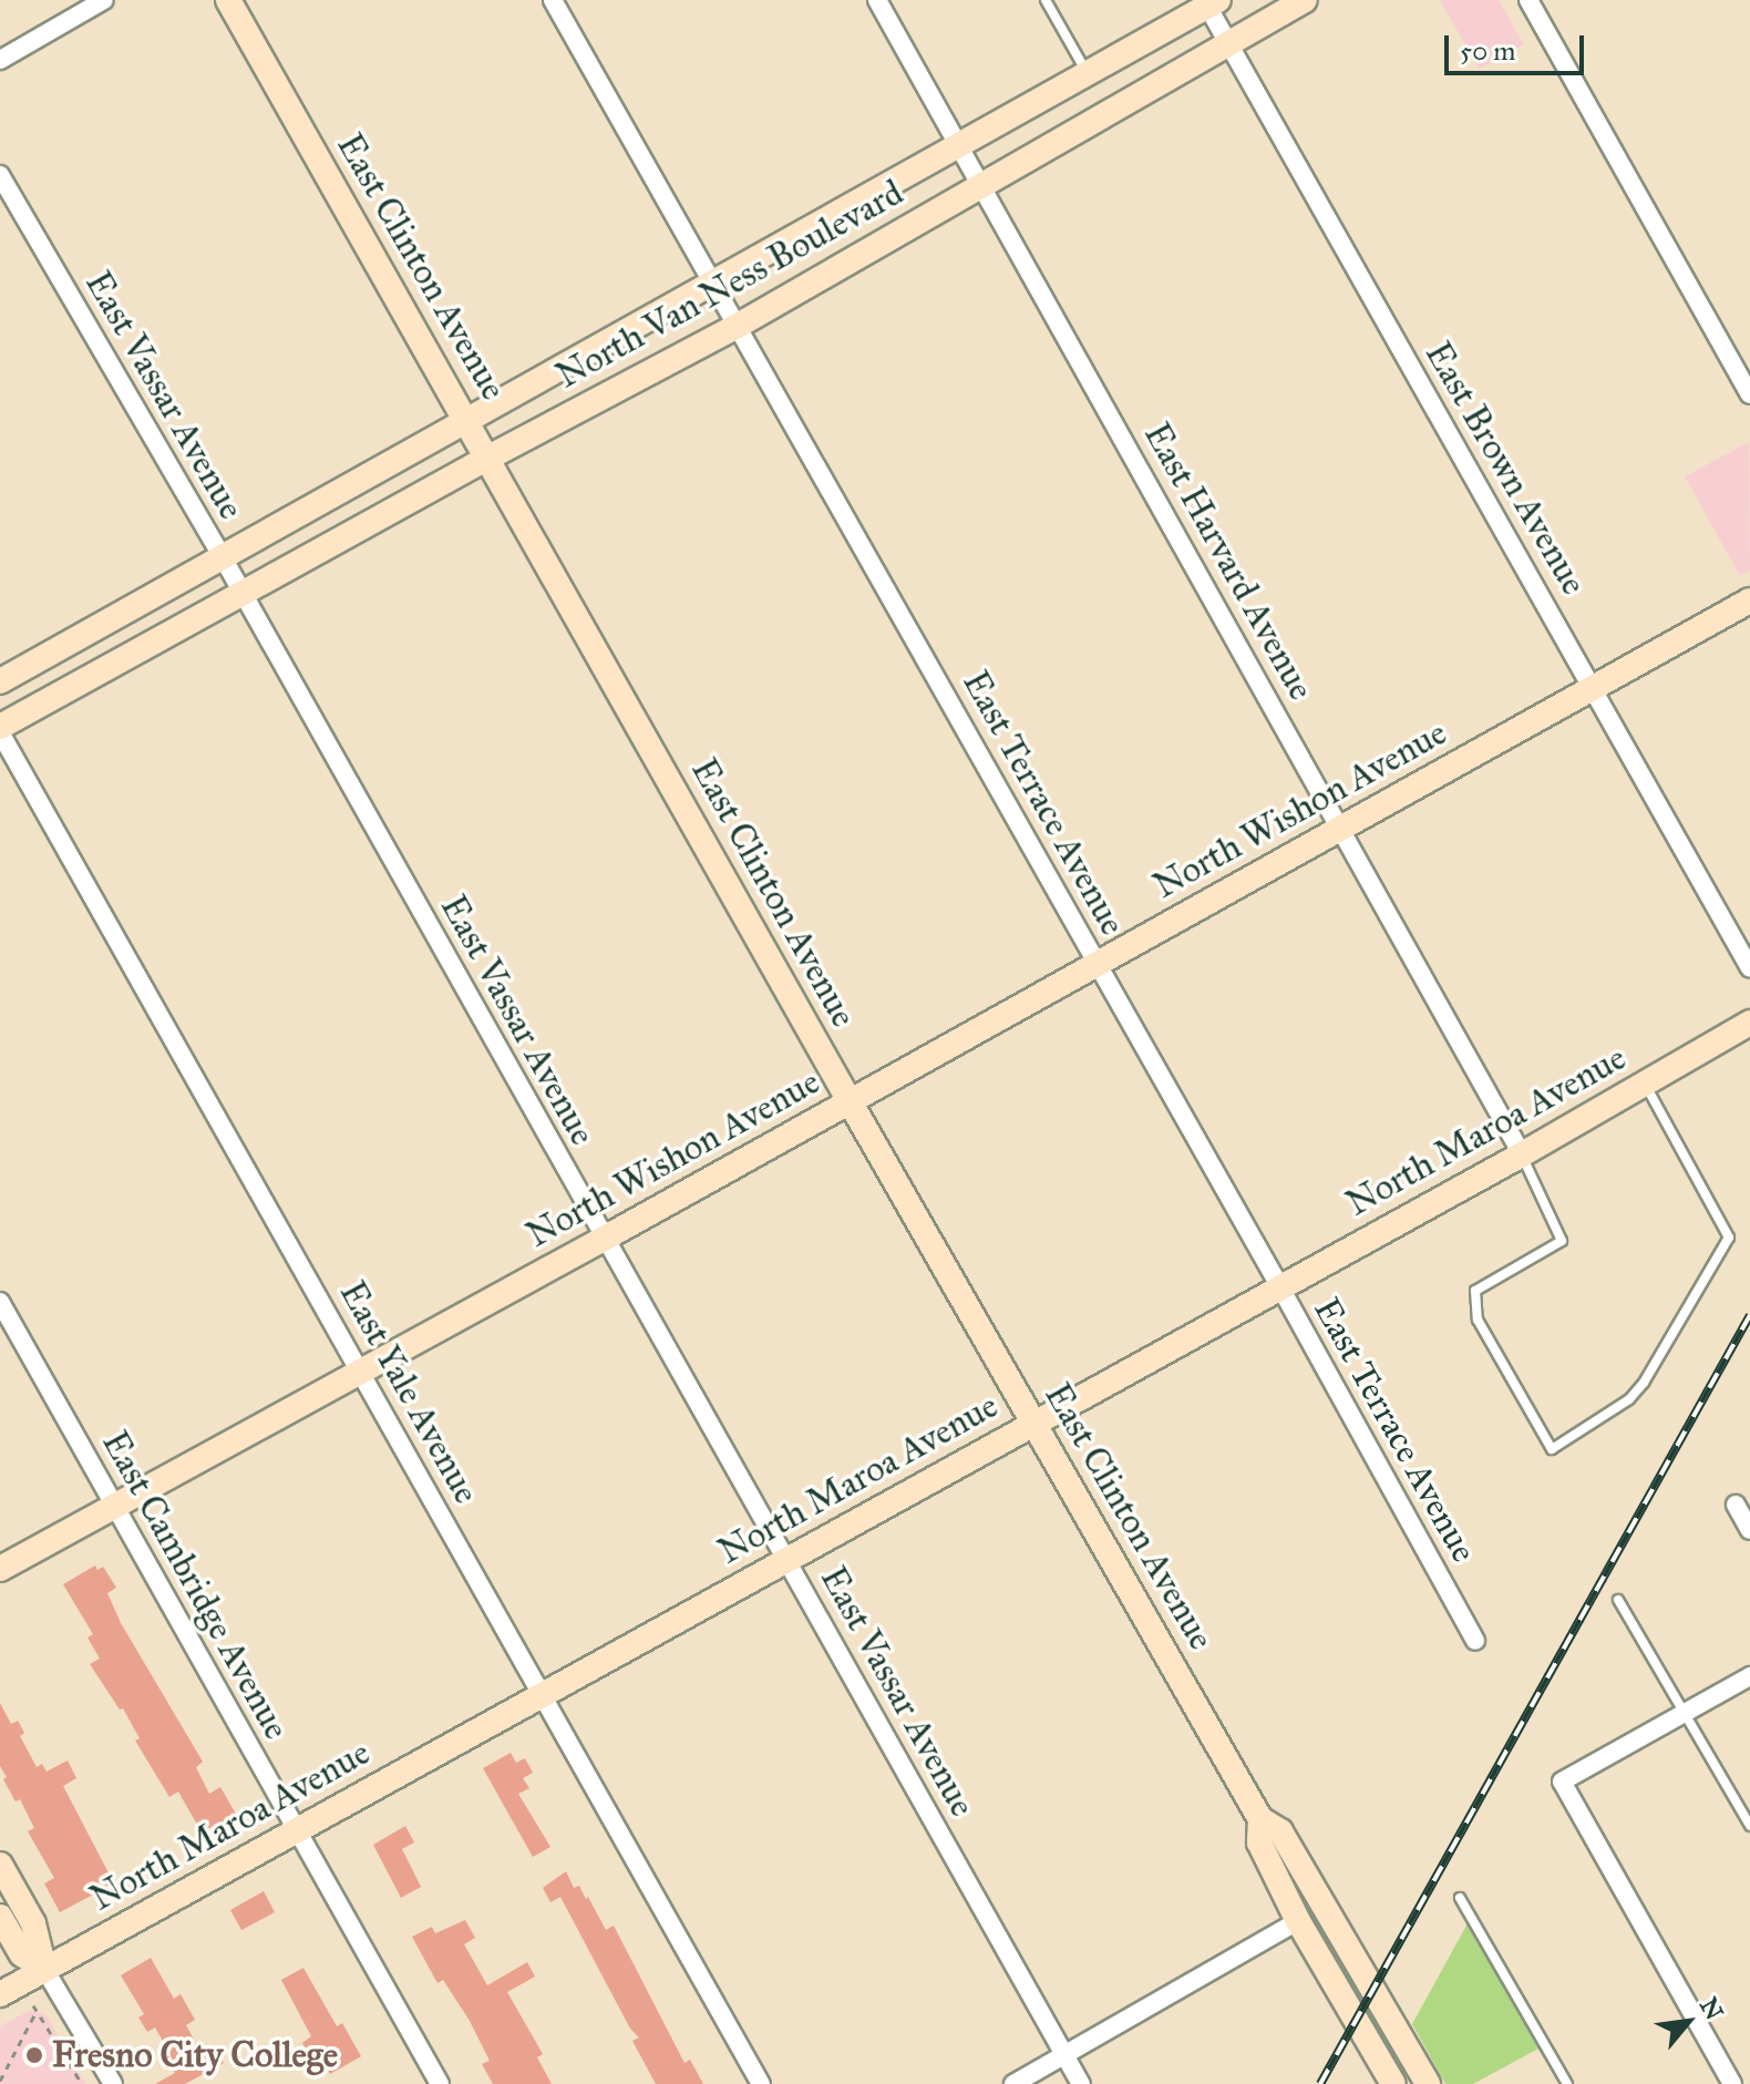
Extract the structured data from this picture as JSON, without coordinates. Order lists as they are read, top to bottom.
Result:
{
  "streets": {
    "main road": [
      "East Clinton Avenue",
      "North Van Ness Boulevard",
      "North Wishon Avenue",
      "North Maroa Avenue"
    ],
    "street": [
      "East Vassar Avenue",
      "East Brown Avenue",
      "East Harvard Avenue",
      "East Terrace Avenue",
      "East Yale Avenue",
      "East Cambridge Avenue"
    ]
  },
  "crossings": [
    ["East Clinton Avenue", "North Van Ness Boulevard"],
    ["East Clinton Avenue", "North Wishon Avenue"],
    ["East Clinton Avenue", "North Maroa Avenue"],
    ["North Van Ness Boulevard", "East Vassar Avenue"],
    ["North Van Ness Boulevard", "East Brown Avenue"],
    ["North Van Ness Boulevard", "East Harvard Avenue"],
    ["North Van Ness Boulevard", "East Terrace Avenue"],
    ["North Van Ness Boulevard", "East Yale Avenue"],
    ["East Vassar Avenue", "North Wishon Avenue"],
    ["East Vassar Avenue", "North Maroa Avenue"],
    ["East Brown Avenue", "North Wishon Avenue"],
    ["East Harvard Avenue", "North Wishon Avenue"],
    ["East Harvard Avenue", "North Maroa Avenue"],
    ["East Terrace Avenue", "North Wishon Avenue"],
    ["East Terrace Avenue", "North Maroa Avenue"],
    ["North Wishon Avenue", "East Yale Avenue"],
    ["North Wishon Avenue", "East Cambridge Avenue"],
    ["North Maroa Avenue", "East Yale Avenue"],
    ["North Maroa Avenue", "East Cambridge Avenue"]
  ],
  "places": ["Fresno City College"],
  "scale_bar": "50 m",
  "north": "top right"
}
